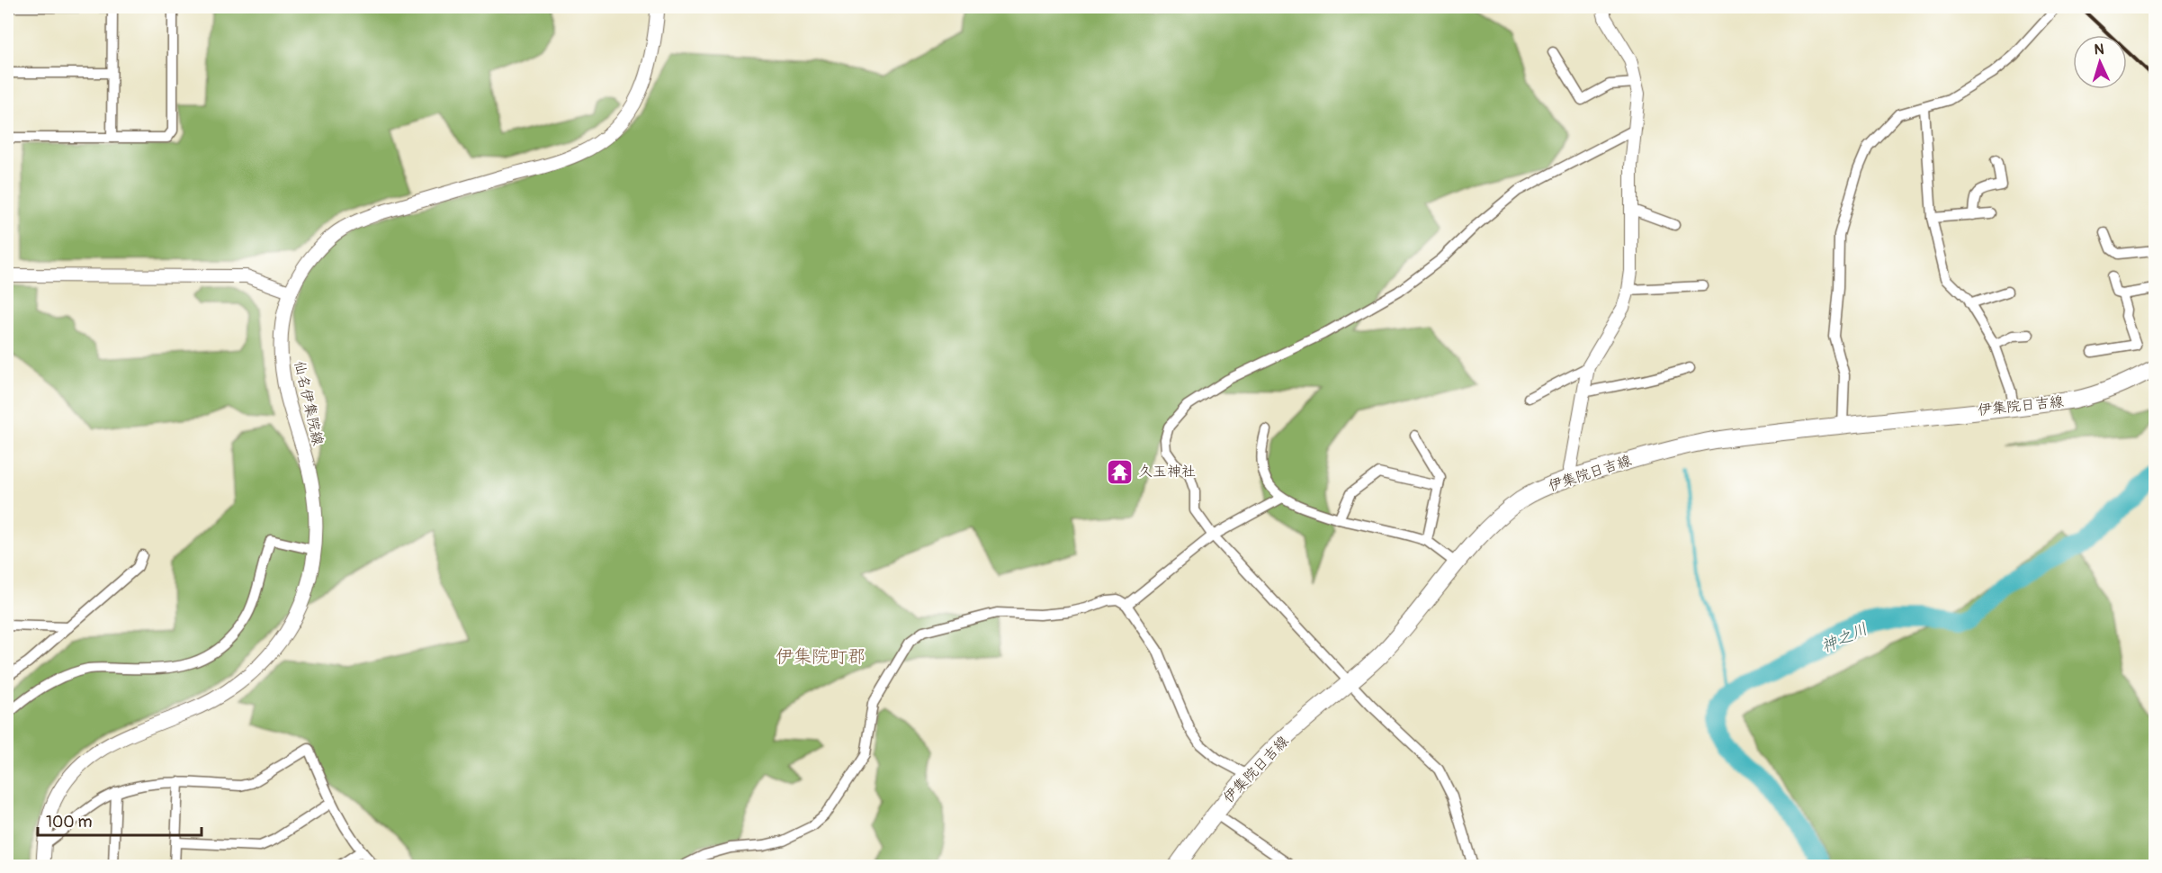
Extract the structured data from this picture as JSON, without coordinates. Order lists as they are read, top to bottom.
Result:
{
  "streets": {
    "main road": ["仙名伊集院線", "伊集院日吉線"]
  },
  "districts": ["伊集院町郡"],
  "water": ["神之川"],
  "places": {
    "temple": ["久玉神社"]
  },
  "scale_bar": "100 m",
  "north": "top"
}
